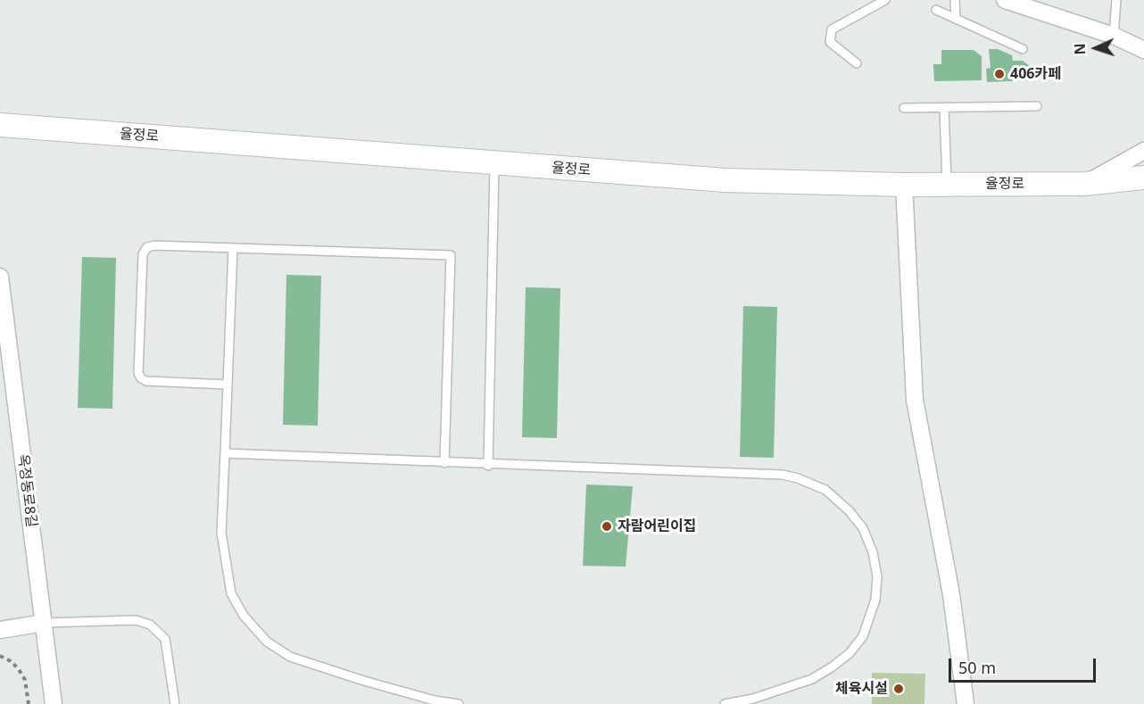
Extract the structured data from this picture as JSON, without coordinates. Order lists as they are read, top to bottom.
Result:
{
  "streets": {
    "main road": ["율정로"],
    "street": ["옥정동로8길"]
  },
  "places": ["406카페", "자람어린이집", "체육시설"],
  "scale_bar": "50 m",
  "north": "left"
}
